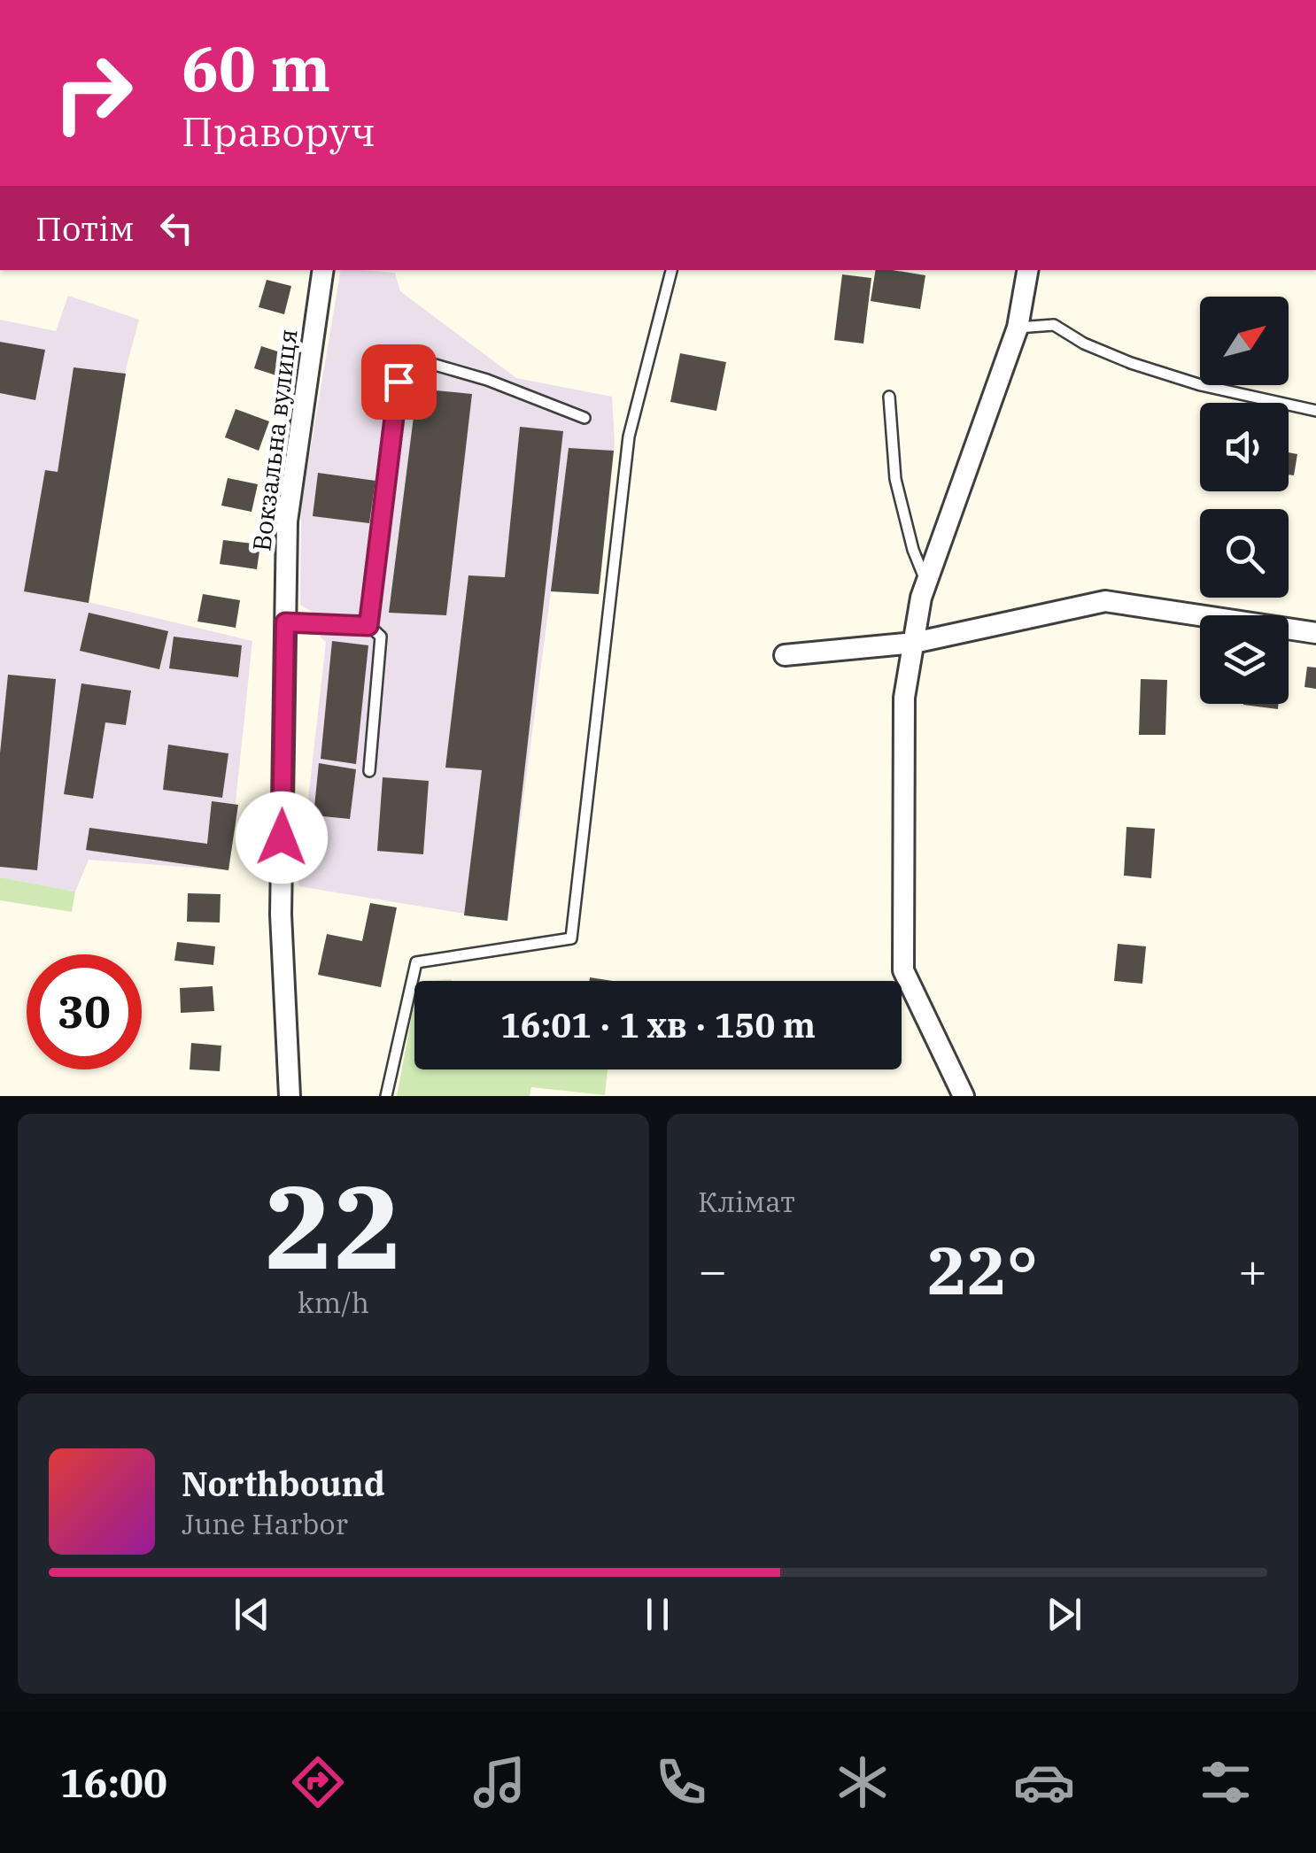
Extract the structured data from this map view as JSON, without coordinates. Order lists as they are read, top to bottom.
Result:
{
  "streets": {
    "street": ["Вокзальна вулиця"]
  },
  "north": "top right",
  "page": {
    "turn": ["60 m", "Праворуч"],
    "then": "Потім",
    "limit": "30",
    "trip": "16:01 · 1 хв · 150 m",
    "tile": [
      ["22", "km/h"],
      "Клімат"
    ],
    "heat": ["−", "22°", "+"],
    "song": ["Northbound", "June Harbor"],
    "tabs": "16:00"
  }
}
